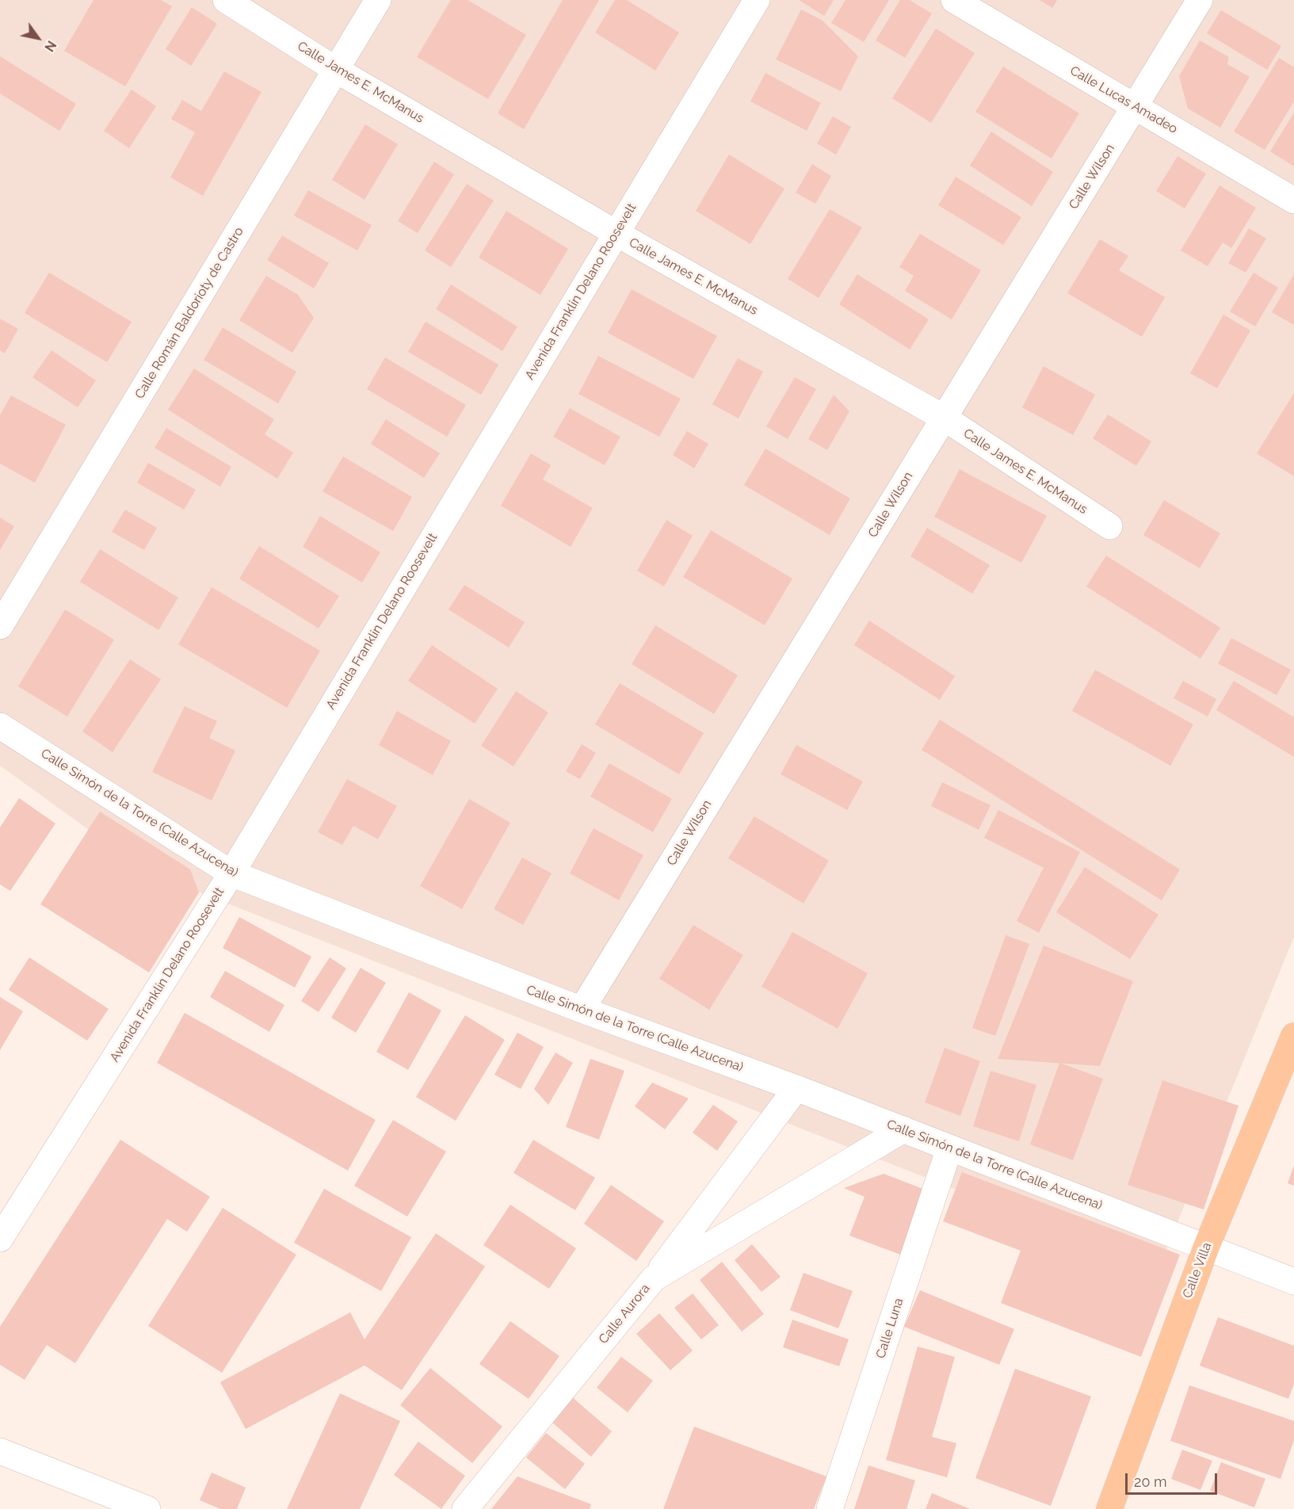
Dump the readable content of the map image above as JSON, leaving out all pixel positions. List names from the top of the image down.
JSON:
{
  "streets": {
    "main road": ["Calle Villa"],
    "street": [
      "Calle James E. McManus",
      "Calle Lucas Amadeo",
      "Calle Wilson",
      "Avenida Franklin Delano Roosevelt",
      "Calle Román Baldorioty de Castro",
      "Calle Simón de la Torre (Calle Azucena)",
      "Calle Aurora",
      "Calle Luna"
    ]
  },
  "crossings": [
    ["Calle James E. McManus", "Calle Wilson"],
    ["Calle James E. McManus", "Avenida Franklin Delano Roosevelt"],
    ["Calle James E. McManus", "Calle Román Baldorioty de Castro"],
    ["Calle Lucas Amadeo", "Calle Wilson"],
    ["Calle Wilson", "Calle Simón de la Torre (Calle Azucena)"],
    ["Avenida Franklin Delano Roosevelt", "Calle Simón de la Torre (Calle Azucena)"],
    ["Calle Simón de la Torre (Calle Azucena)", "Calle Villa"],
    ["Calle Simón de la Torre (Calle Azucena)", "Calle Aurora"],
    ["Calle Simón de la Torre (Calle Azucena)", "Calle Luna"]
  ],
  "scale_bar": "20 m",
  "north": "bottom right"
}
